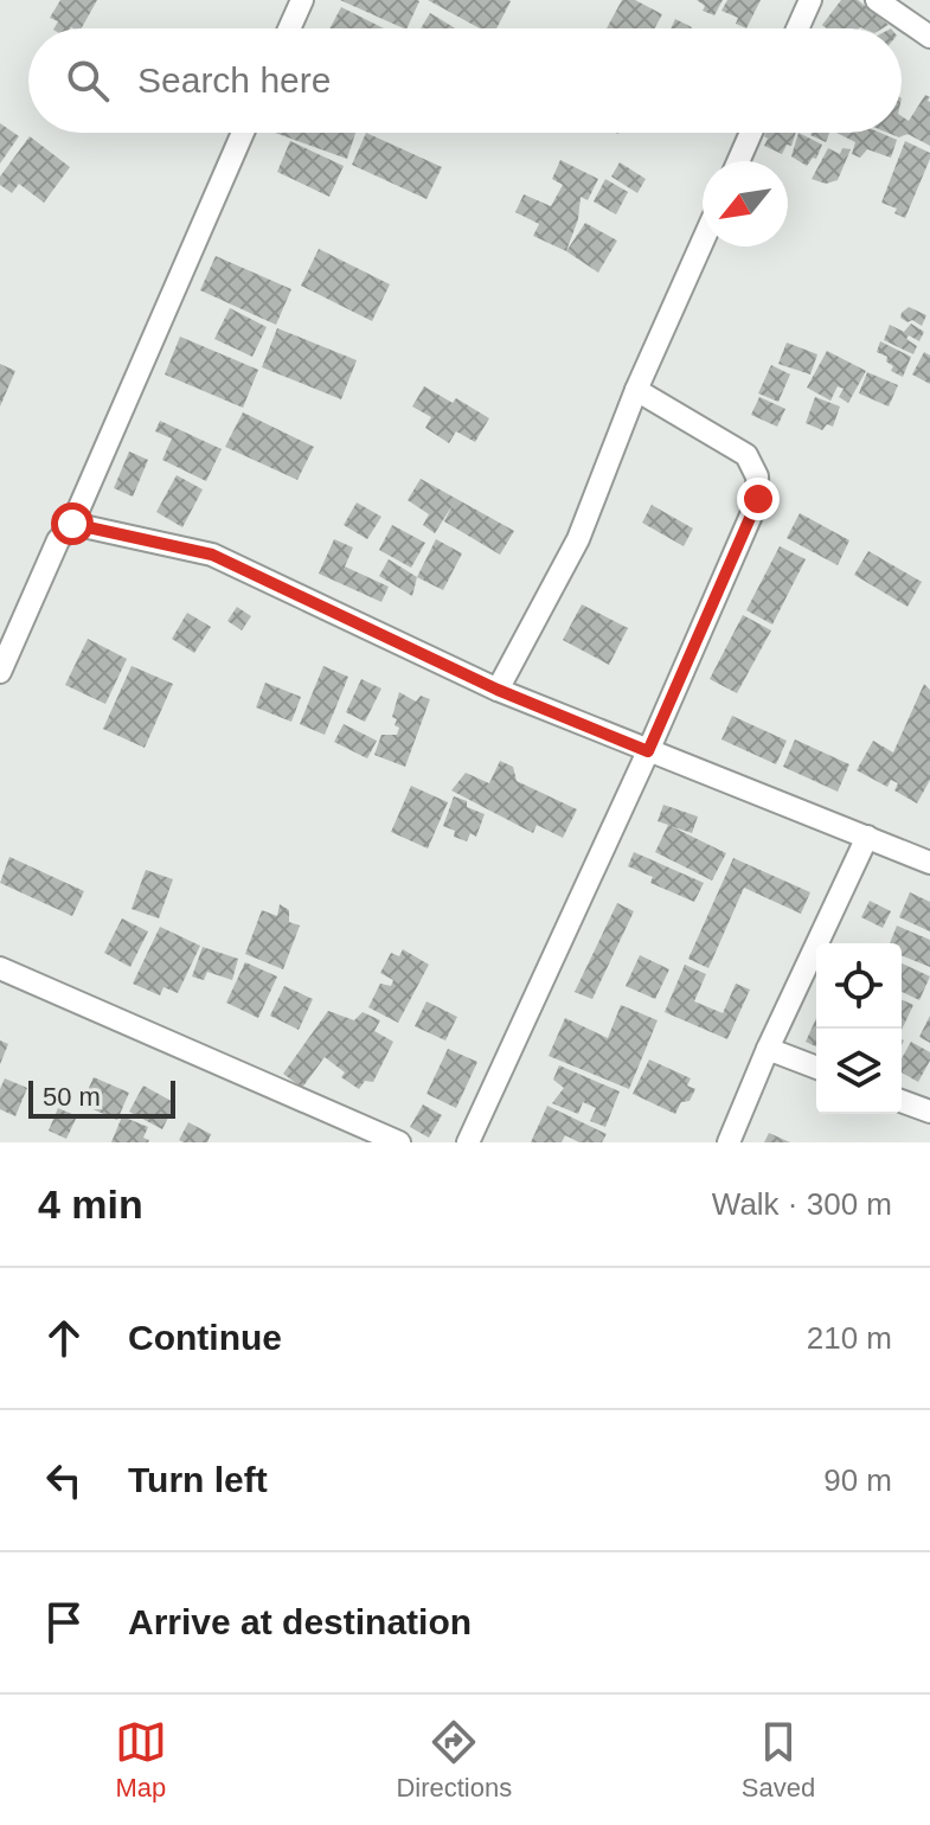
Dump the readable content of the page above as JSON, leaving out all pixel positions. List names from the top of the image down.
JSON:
{
  "scale_bar": "50 m",
  "north": "bottom left",
  "page": {
    "search": "Search here",
    "scale": "50 m",
    "heading": ["4 min", "Walk · 300 m"],
    "list": [
      ["Continue", "210 m"],
      ["Turn left", "90 m"],
      "Arrive at destination"
    ],
    "nav": ["Map", "Directions", "Saved"]
  }
}
